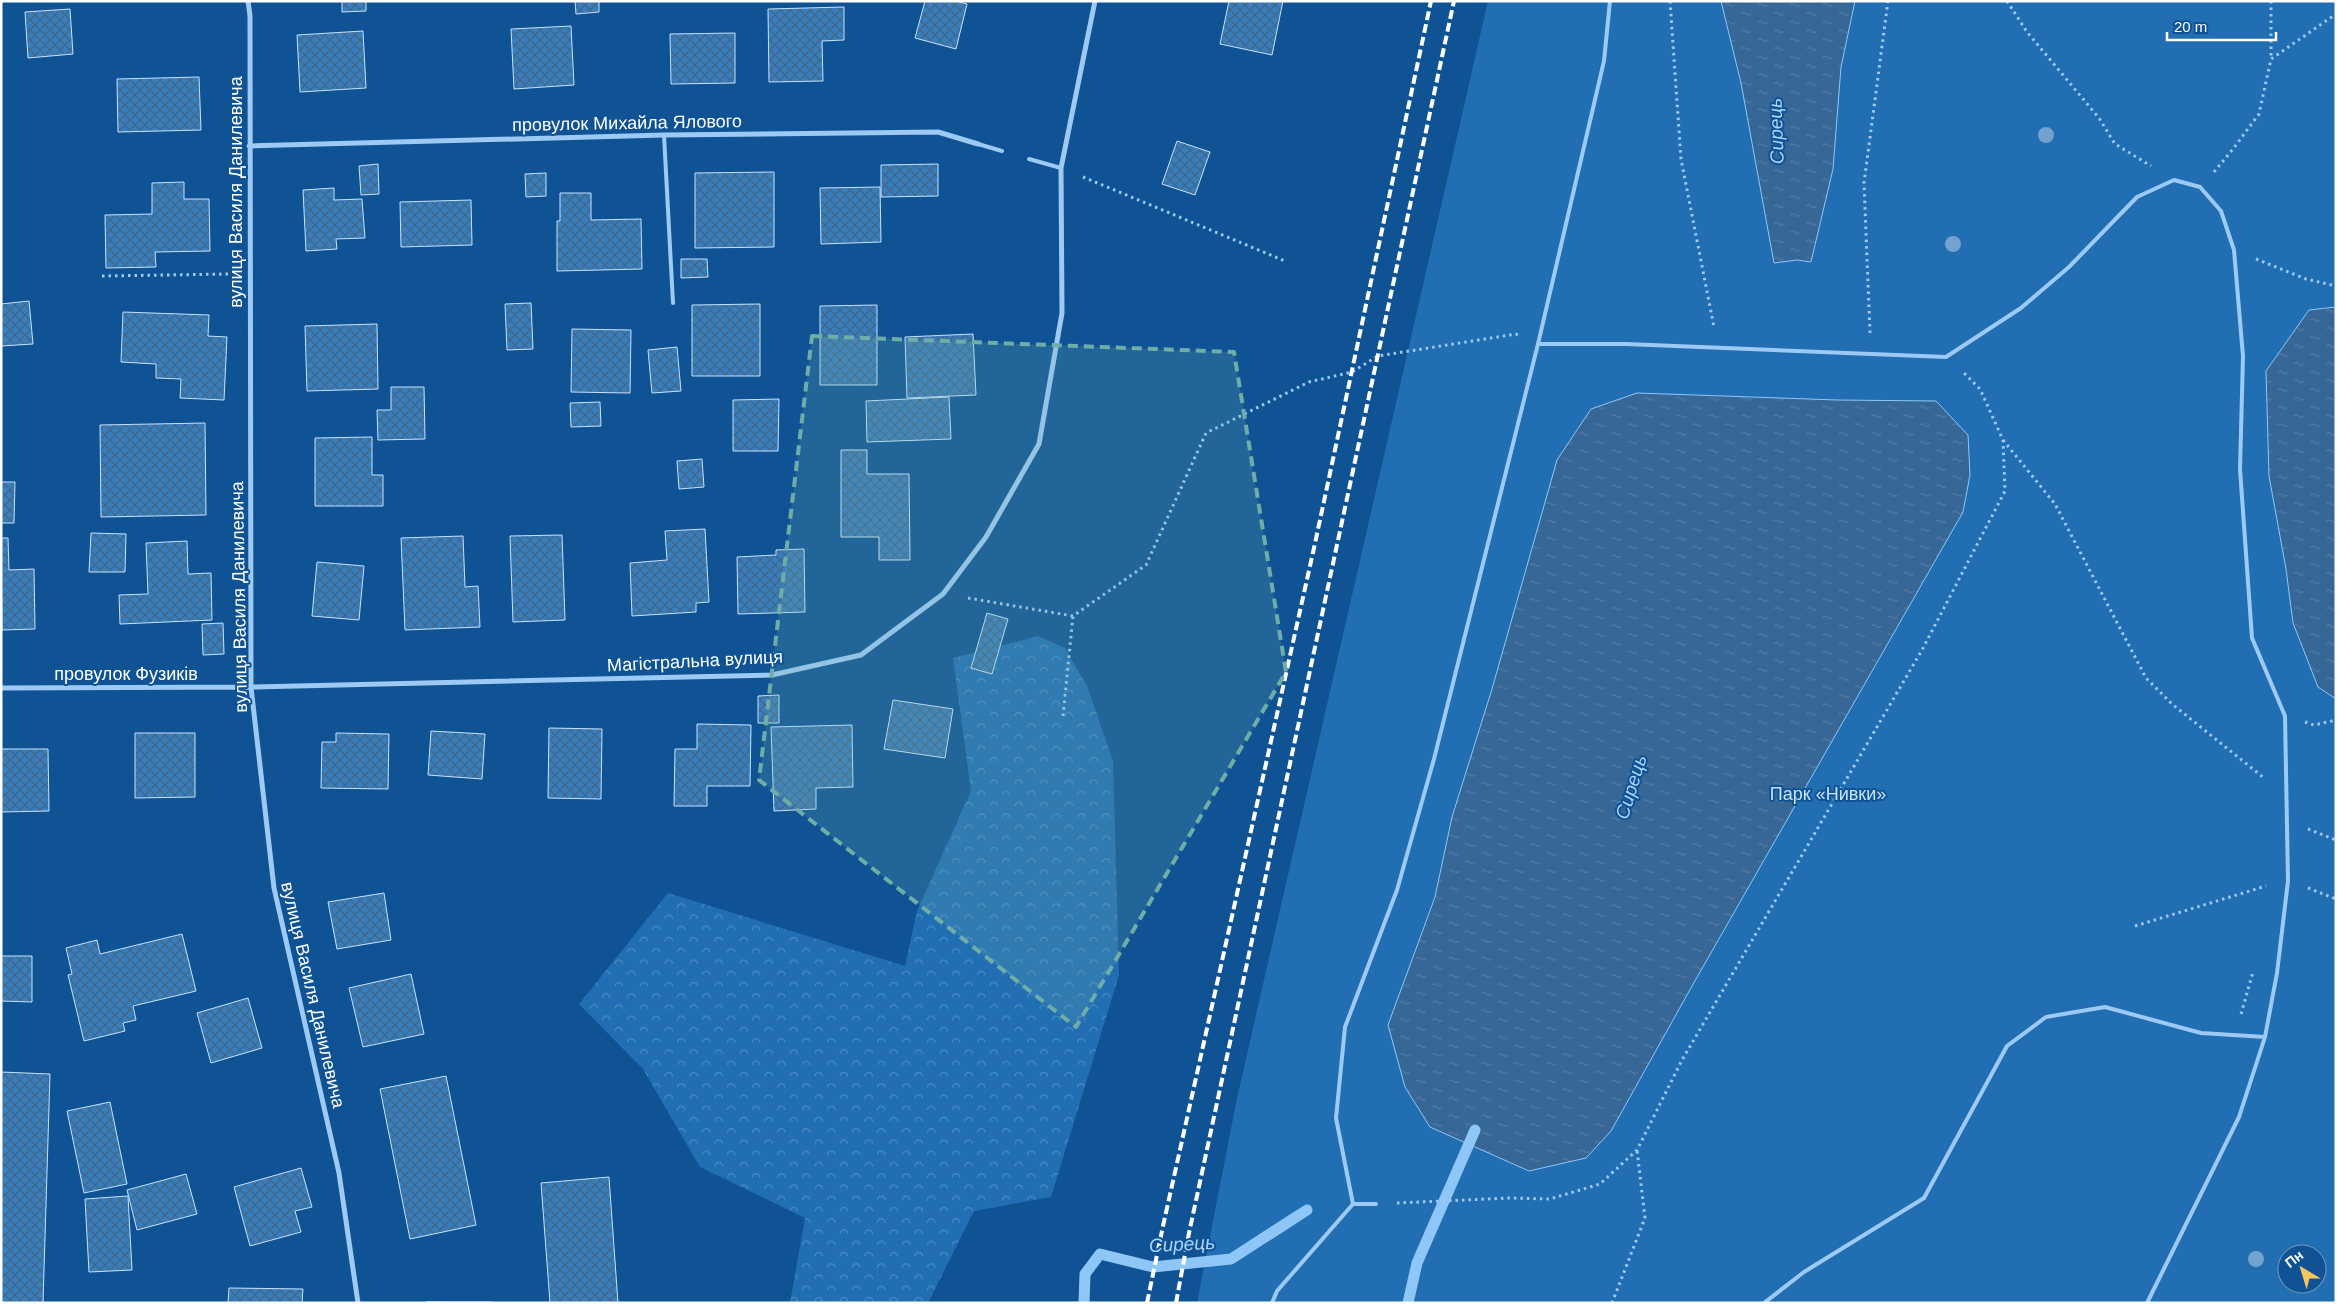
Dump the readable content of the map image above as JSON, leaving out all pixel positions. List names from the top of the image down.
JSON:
{
  "streets": {
    "street": [
      "провулок Михайла Ялового",
      "вулиця Василя Данилевича",
      "Магістральна вулиця",
      "провулок Фузиків"
    ]
  },
  "crossings": [
    ["провулок Михайла Ялового", "вулиця Василя Данилевича"],
    ["вулиця Василя Данилевича", "Магістральна вулиця"],
    ["вулиця Василя Данилевича", "провулок Фузиків"],
    ["Магістральна вулиця", "провулок Фузиків"]
  ],
  "water": ["Сирець"],
  "parks": ["Парк «Нивки»"],
  "scale_bar": "20 m",
  "north": "top left"
}
